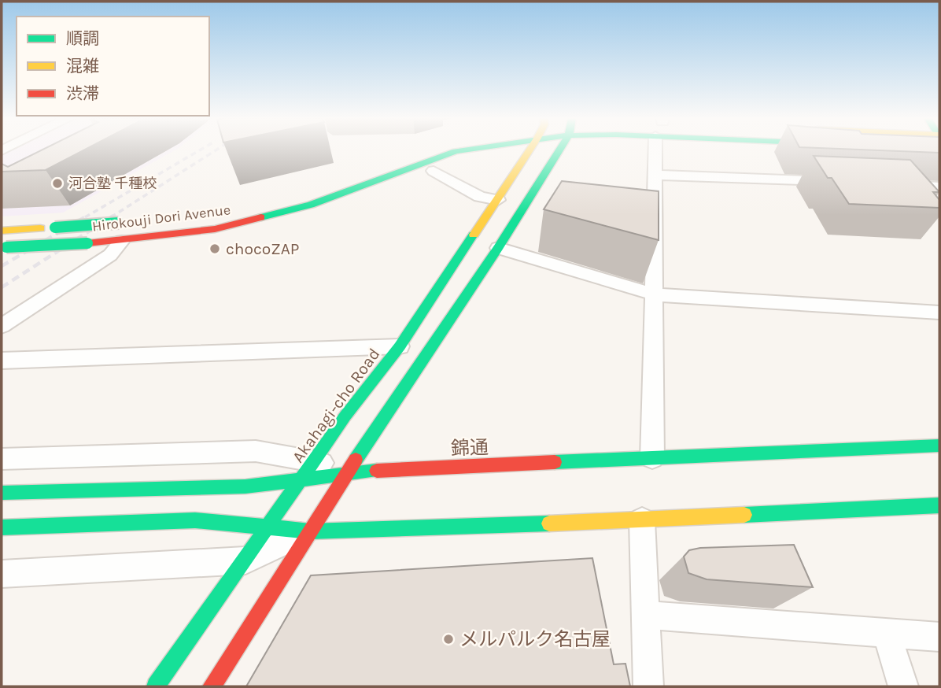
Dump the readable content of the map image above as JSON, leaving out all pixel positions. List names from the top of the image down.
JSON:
{
  "streets": {
    "street": ["Hirokouji Dori Avenue", "Akahagi-cho Road", "錦通"]
  },
  "crossings": [
    ["Akahagi-cho Road", "錦通"]
  ],
  "places": ["河合塾 千種校", "chocoZAP", "メルパルク名古屋"],
  "legend": ["順調", "混雑", "渋滞"]
}
